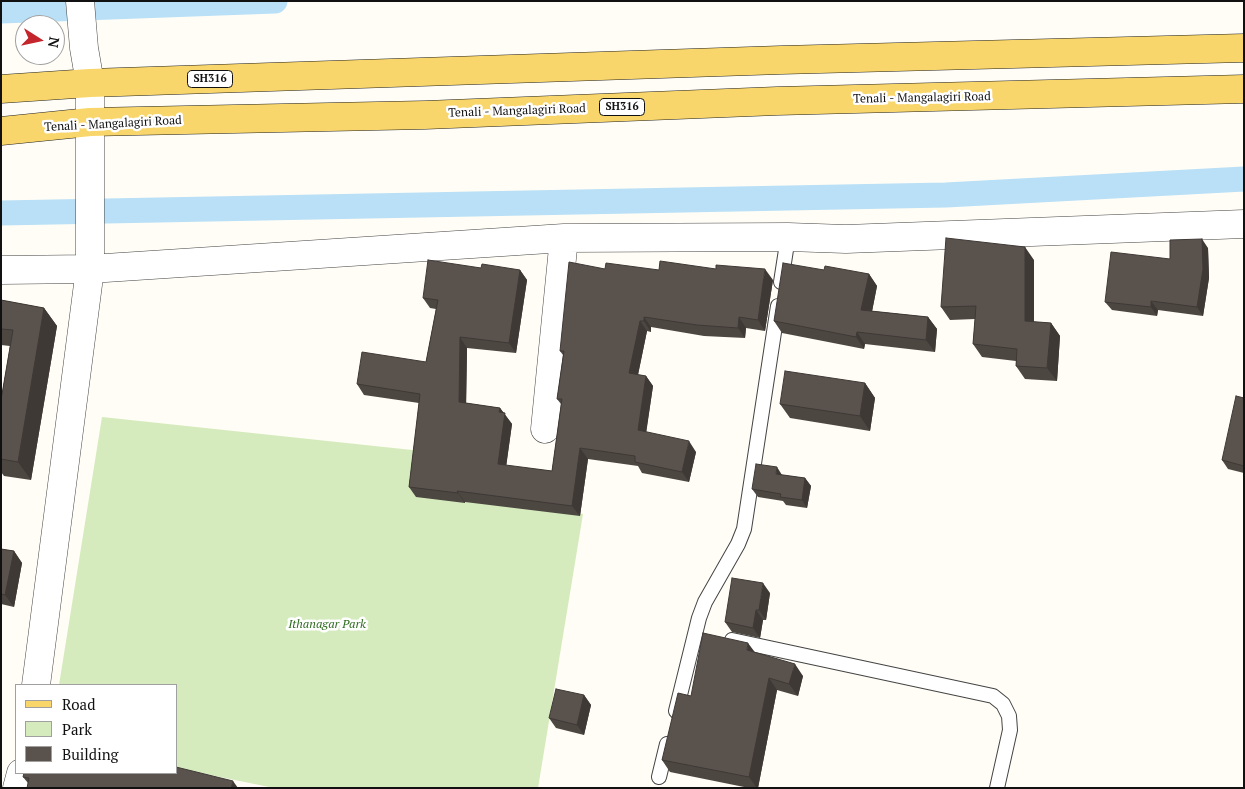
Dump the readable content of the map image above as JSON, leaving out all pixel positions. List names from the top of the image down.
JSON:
{
  "streets": {
    "main road": ["SH316", "Tenali - Mangalagiri Road"]
  },
  "parks": ["Ithanagar Park"],
  "legend": ["Road", "Park", "Building"],
  "north": "right"
}
